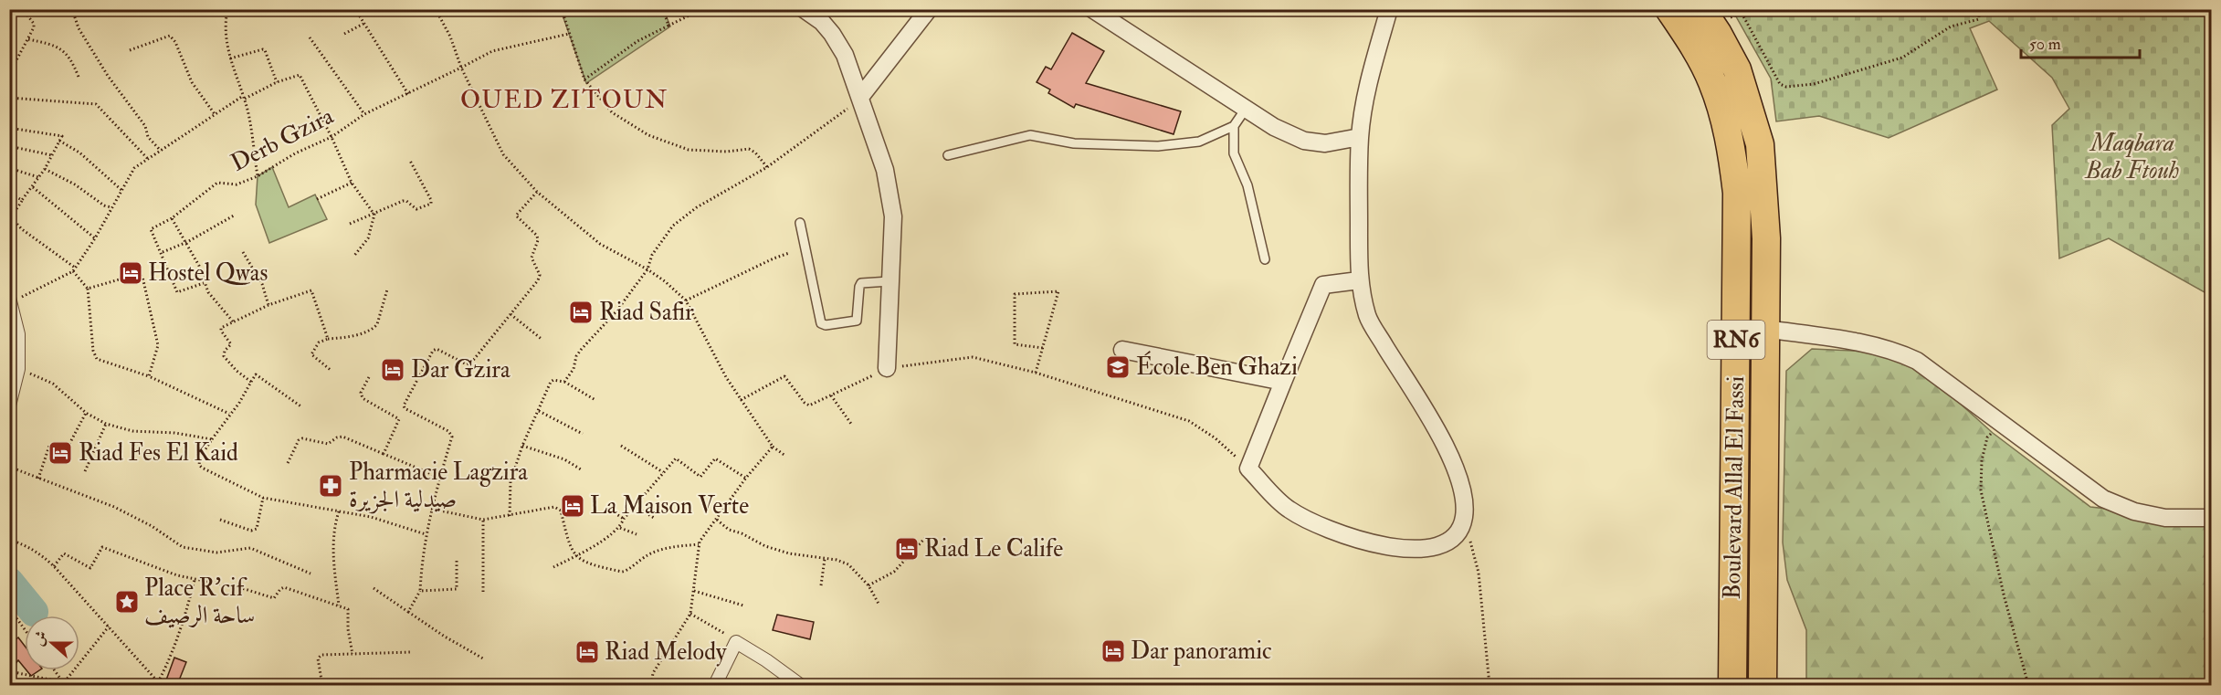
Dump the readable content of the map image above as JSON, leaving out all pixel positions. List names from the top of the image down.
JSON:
{
  "streets": {
    "main road": ["RN6", "Boulevard Allal El Fassi"],
    "path": ["Derb Gzira"]
  },
  "districts": ["OUED ZITOUN"],
  "parks": ["Maqbara Bab Ftouh"],
  "places": {
    "hotel": [
      "Hostel Qwas",
      "Riad Safir",
      "Dar Gzira",
      "Riad Fes El Kaid",
      "La Maison Verte",
      "Riad Le Calife",
      "Dar panoramic",
      "Riad Melody"
    ],
    "school or university": ["École Ben Ghazi"],
    "pharmacy": ["Pharmacie Lagzira صيدلية الجزيرة"],
    "place": ["Place R'cif ساحة الرصيف"]
  },
  "scale_bar": "50 m",
  "north": "left"
}
